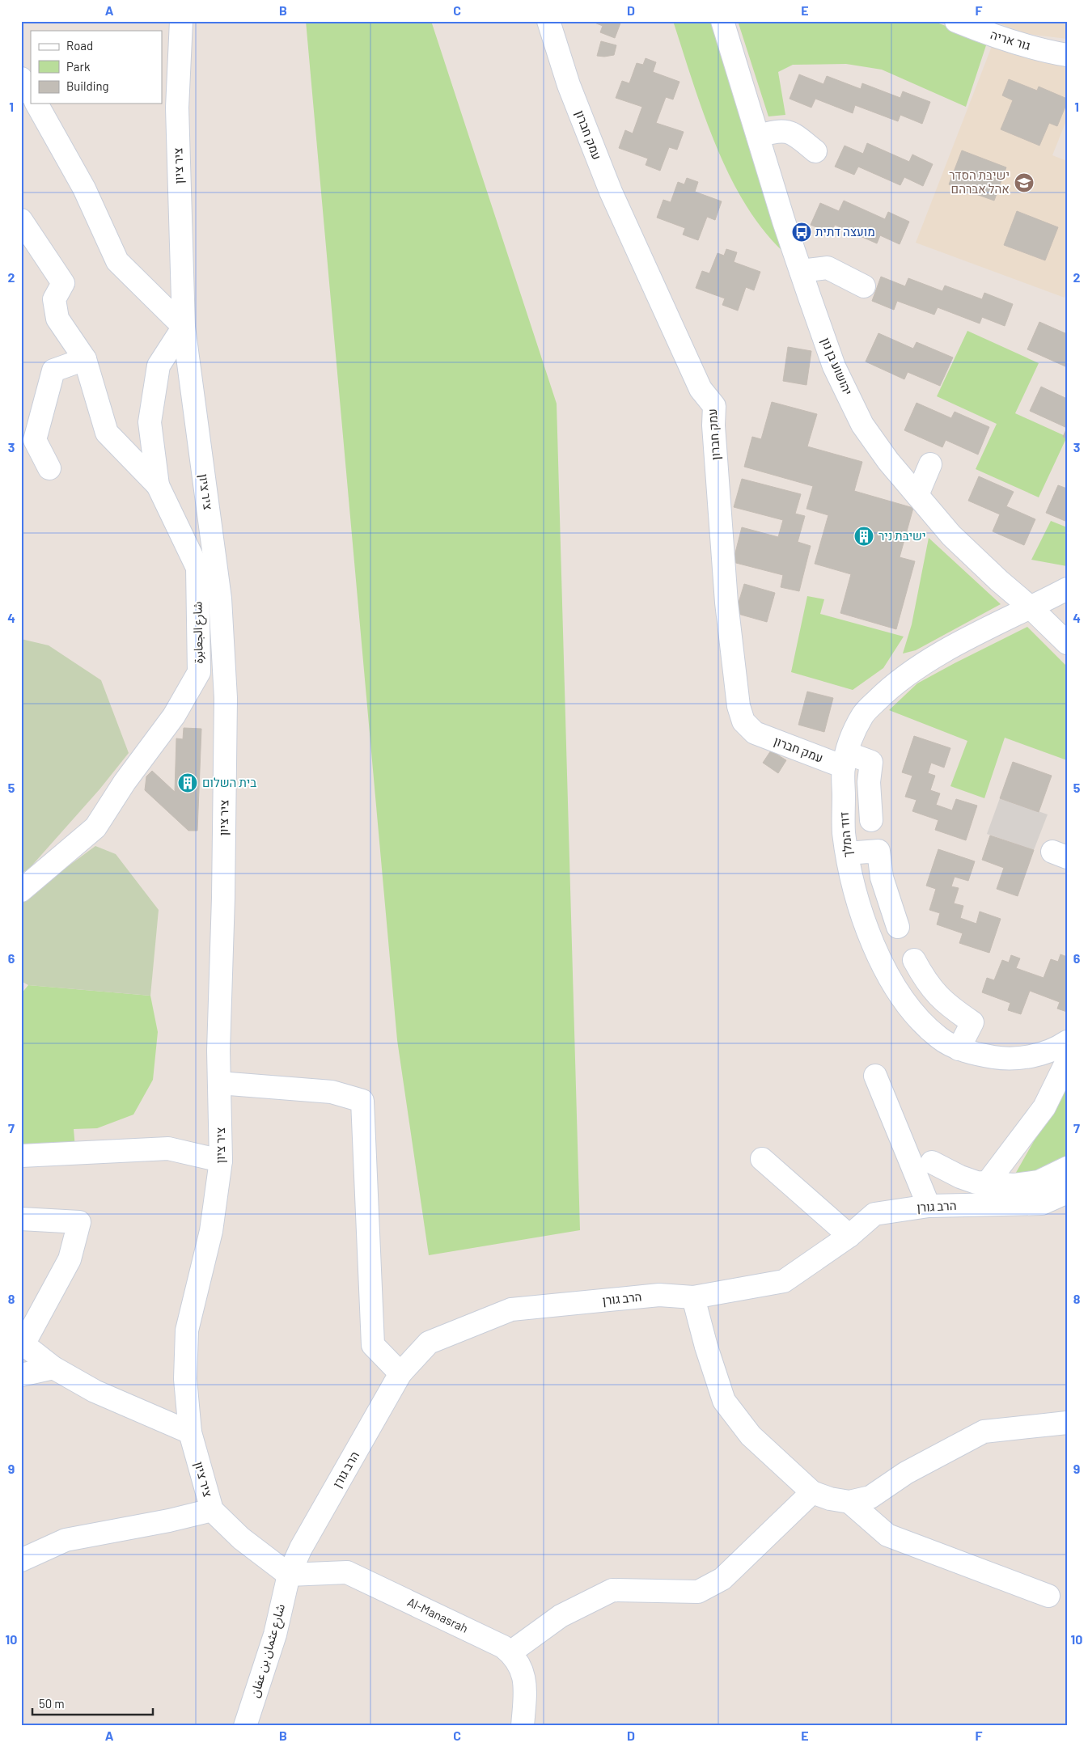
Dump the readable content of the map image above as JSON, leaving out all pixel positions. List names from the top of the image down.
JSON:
{
  "streets": {
    "street": [
      "גור אריה",
      "עמק חברון",
      "ציר ציון",
      "יהושוע בן נון",
      "شارع الجعابرة",
      "דוד המלך",
      "הרב גורן",
      "Al-Manasrah",
      "شارع عثمان بن عفان"
    ]
  },
  "crossings": [
    ["עמק חברון", "דוד המלך"],
    ["ציר ציון", "شارع الجعابرة"],
    ["ציר ציון", "הרב גורן"],
    ["ציר ציון", "Al-Manasrah"],
    ["ציר ציון", "شارع عثمان بن عفان"],
    ["יהושוע בן נון", "דוד המלך"],
    ["הרב גורן", "Al-Manasrah"],
    ["הרב גורן", "شارع عثمان بن عفان"],
    ["Al-Manasrah", "شارع عثمان بن عفان"]
  ],
  "places": {
    "school or university": ["ישיבת הסדר אהל אברהם"],
    "bus stop": ["מועצה דתית"],
    "building": ["ישיבת ניר", "בית השלום"]
  },
  "legend": ["Road", "Park", "Building"],
  "scale_bar": "50 m",
  "grid": {
    "columns": [
      "A",
      "B",
      "C",
      "D",
      "E",
      "F"
    ],
    "rows": [
      "1",
      "2",
      "3",
      "4",
      "5",
      "6",
      "7",
      "8",
      "9",
      "10"
    ]
  }
}
